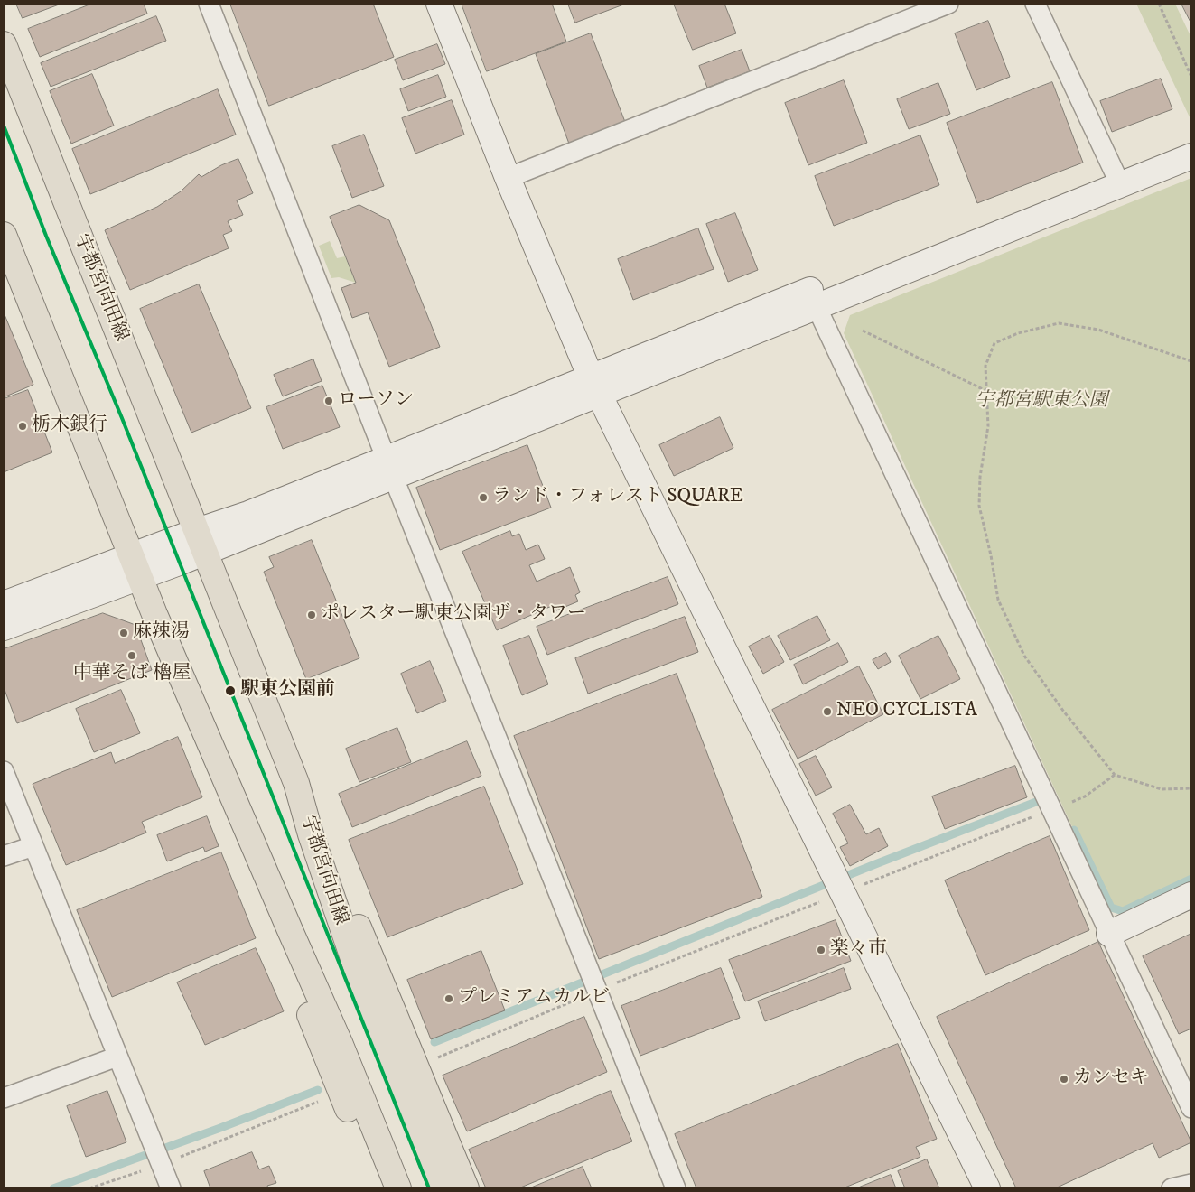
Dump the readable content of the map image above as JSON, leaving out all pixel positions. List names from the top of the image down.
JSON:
{
  "streets": {
    "main road": ["宇都宮向田線"]
  },
  "parks": ["宇都宮駅東公園"],
  "places": [
    "ローソン",
    "栃木銀行",
    "ランド・フォレスト SQUARE",
    "ポレスター駅東公園ザ・タワー",
    "麻辣湯",
    "中華そば 櫓屋",
    "駅東公園前",
    "NEO CYCLISTA",
    "楽々市",
    "プレミアムカルビ",
    "カンセキ"
  ]
}
